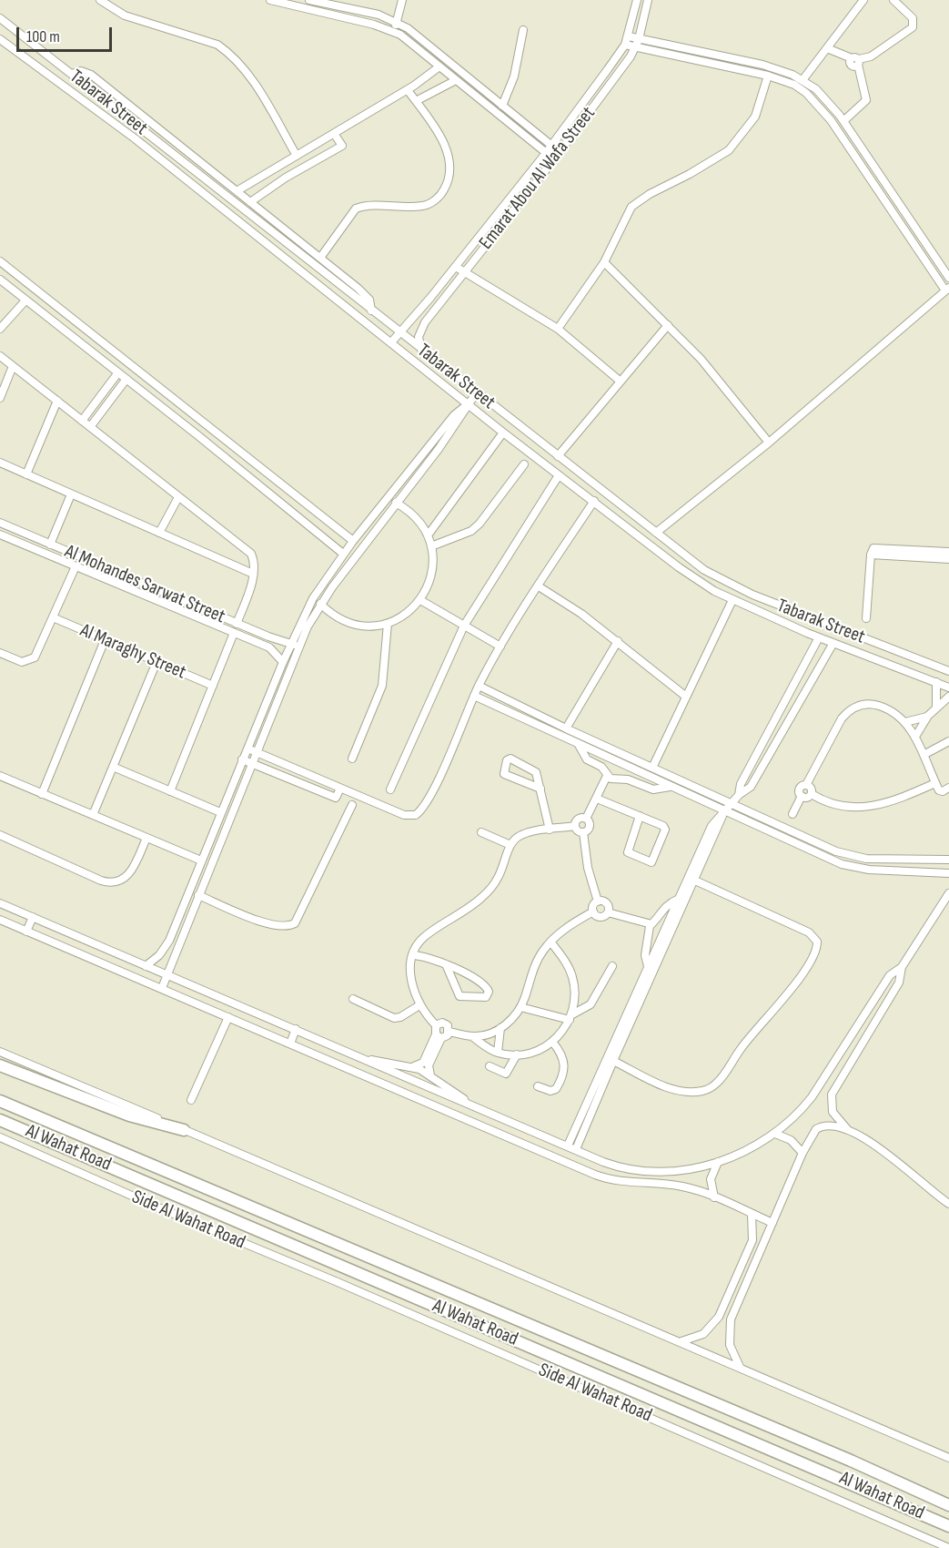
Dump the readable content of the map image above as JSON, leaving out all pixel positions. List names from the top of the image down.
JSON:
{
  "streets": {
    "highway": ["Al Wahat Road"],
    "street": [
      "Tabarak Street",
      "Emarat Abou Al Wafa Street",
      "Al Mohandes Sarwat Street",
      "Al Maraghy Street",
      "Side Al Wahat Road"
    ]
  },
  "crossings": [
    ["Tabarak Street", "Emarat Abou Al Wafa Street"]
  ],
  "scale_bar": "100 m"
}
